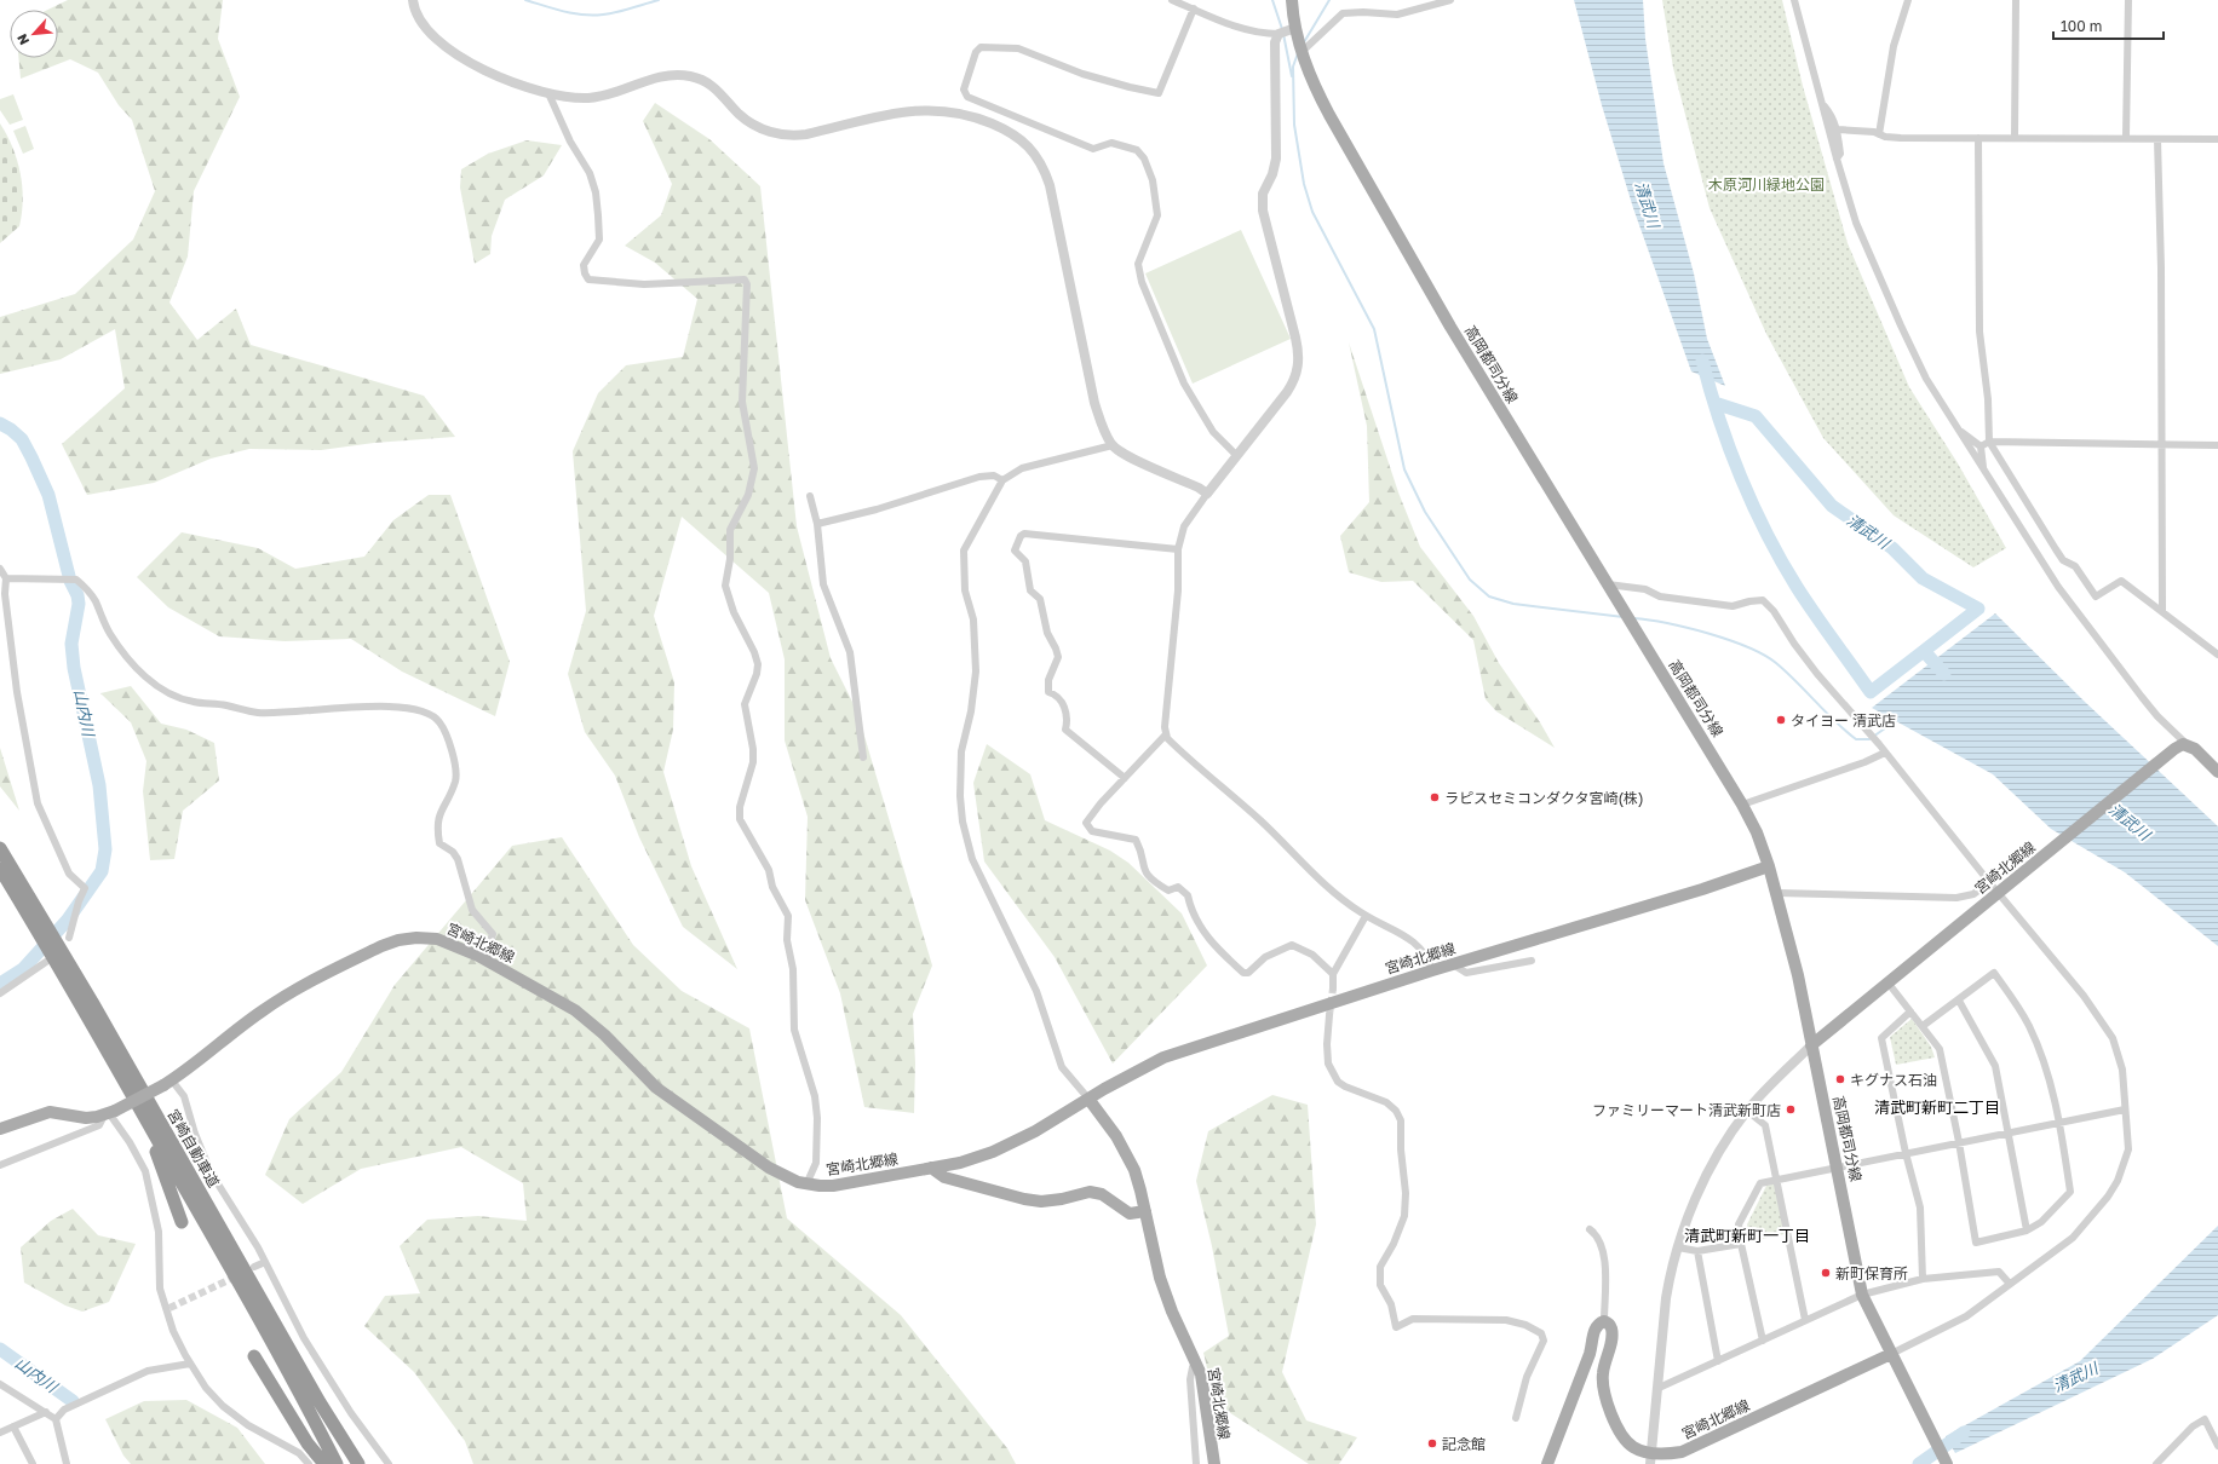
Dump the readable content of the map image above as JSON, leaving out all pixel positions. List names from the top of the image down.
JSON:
{
  "streets": {
    "highway": ["宮崎自動車道"],
    "main road": ["高岡都司分線", "宮崎北郷線"]
  },
  "crossings": [
    ["高岡都司分線", "宮崎北郷線"]
  ],
  "districts": ["清武町新町二丁目", "清武町新町一丁目"],
  "water": ["清武川", "山内川"],
  "parks": ["木原河川緑地公園"],
  "places": [
    "タイヨー 清武店",
    "ラピスセミコンダクタ宮崎(株)",
    "キグナス石油",
    "ファミリーマート清武新町店",
    "新町保育所",
    "記念館"
  ],
  "scale_bar": "100 m",
  "north": "bottom left"
}
